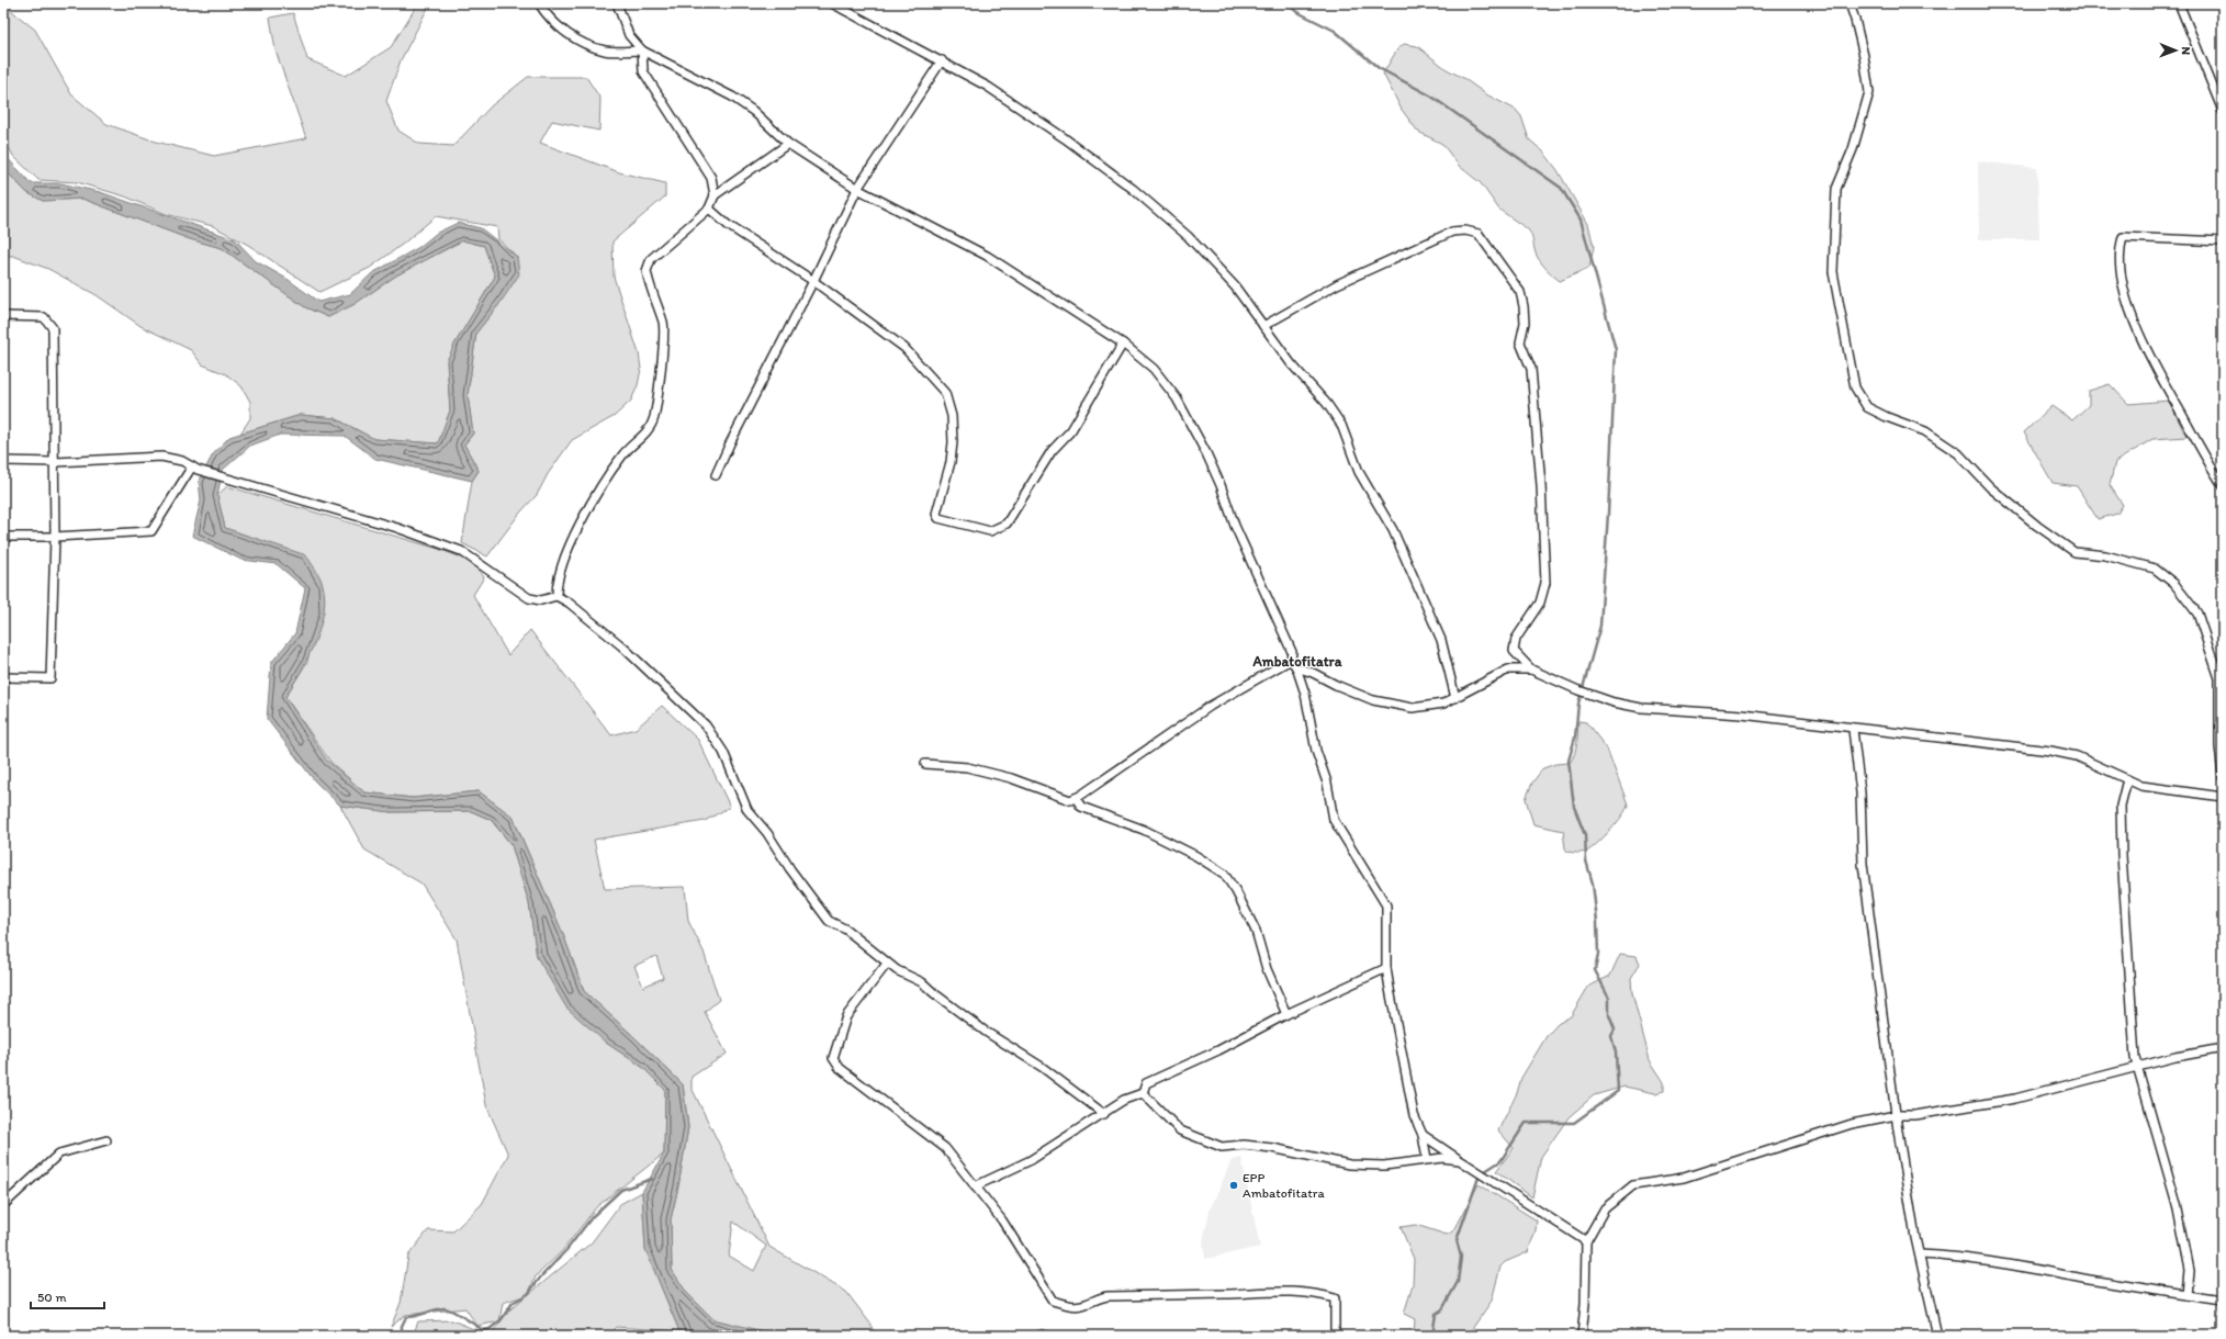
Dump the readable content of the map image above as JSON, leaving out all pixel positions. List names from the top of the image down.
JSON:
{
  "districts": ["Ambatofitatra"],
  "places": ["EPP Ambatofitatra"],
  "scale_bar": "50 m",
  "north": "right"
}
